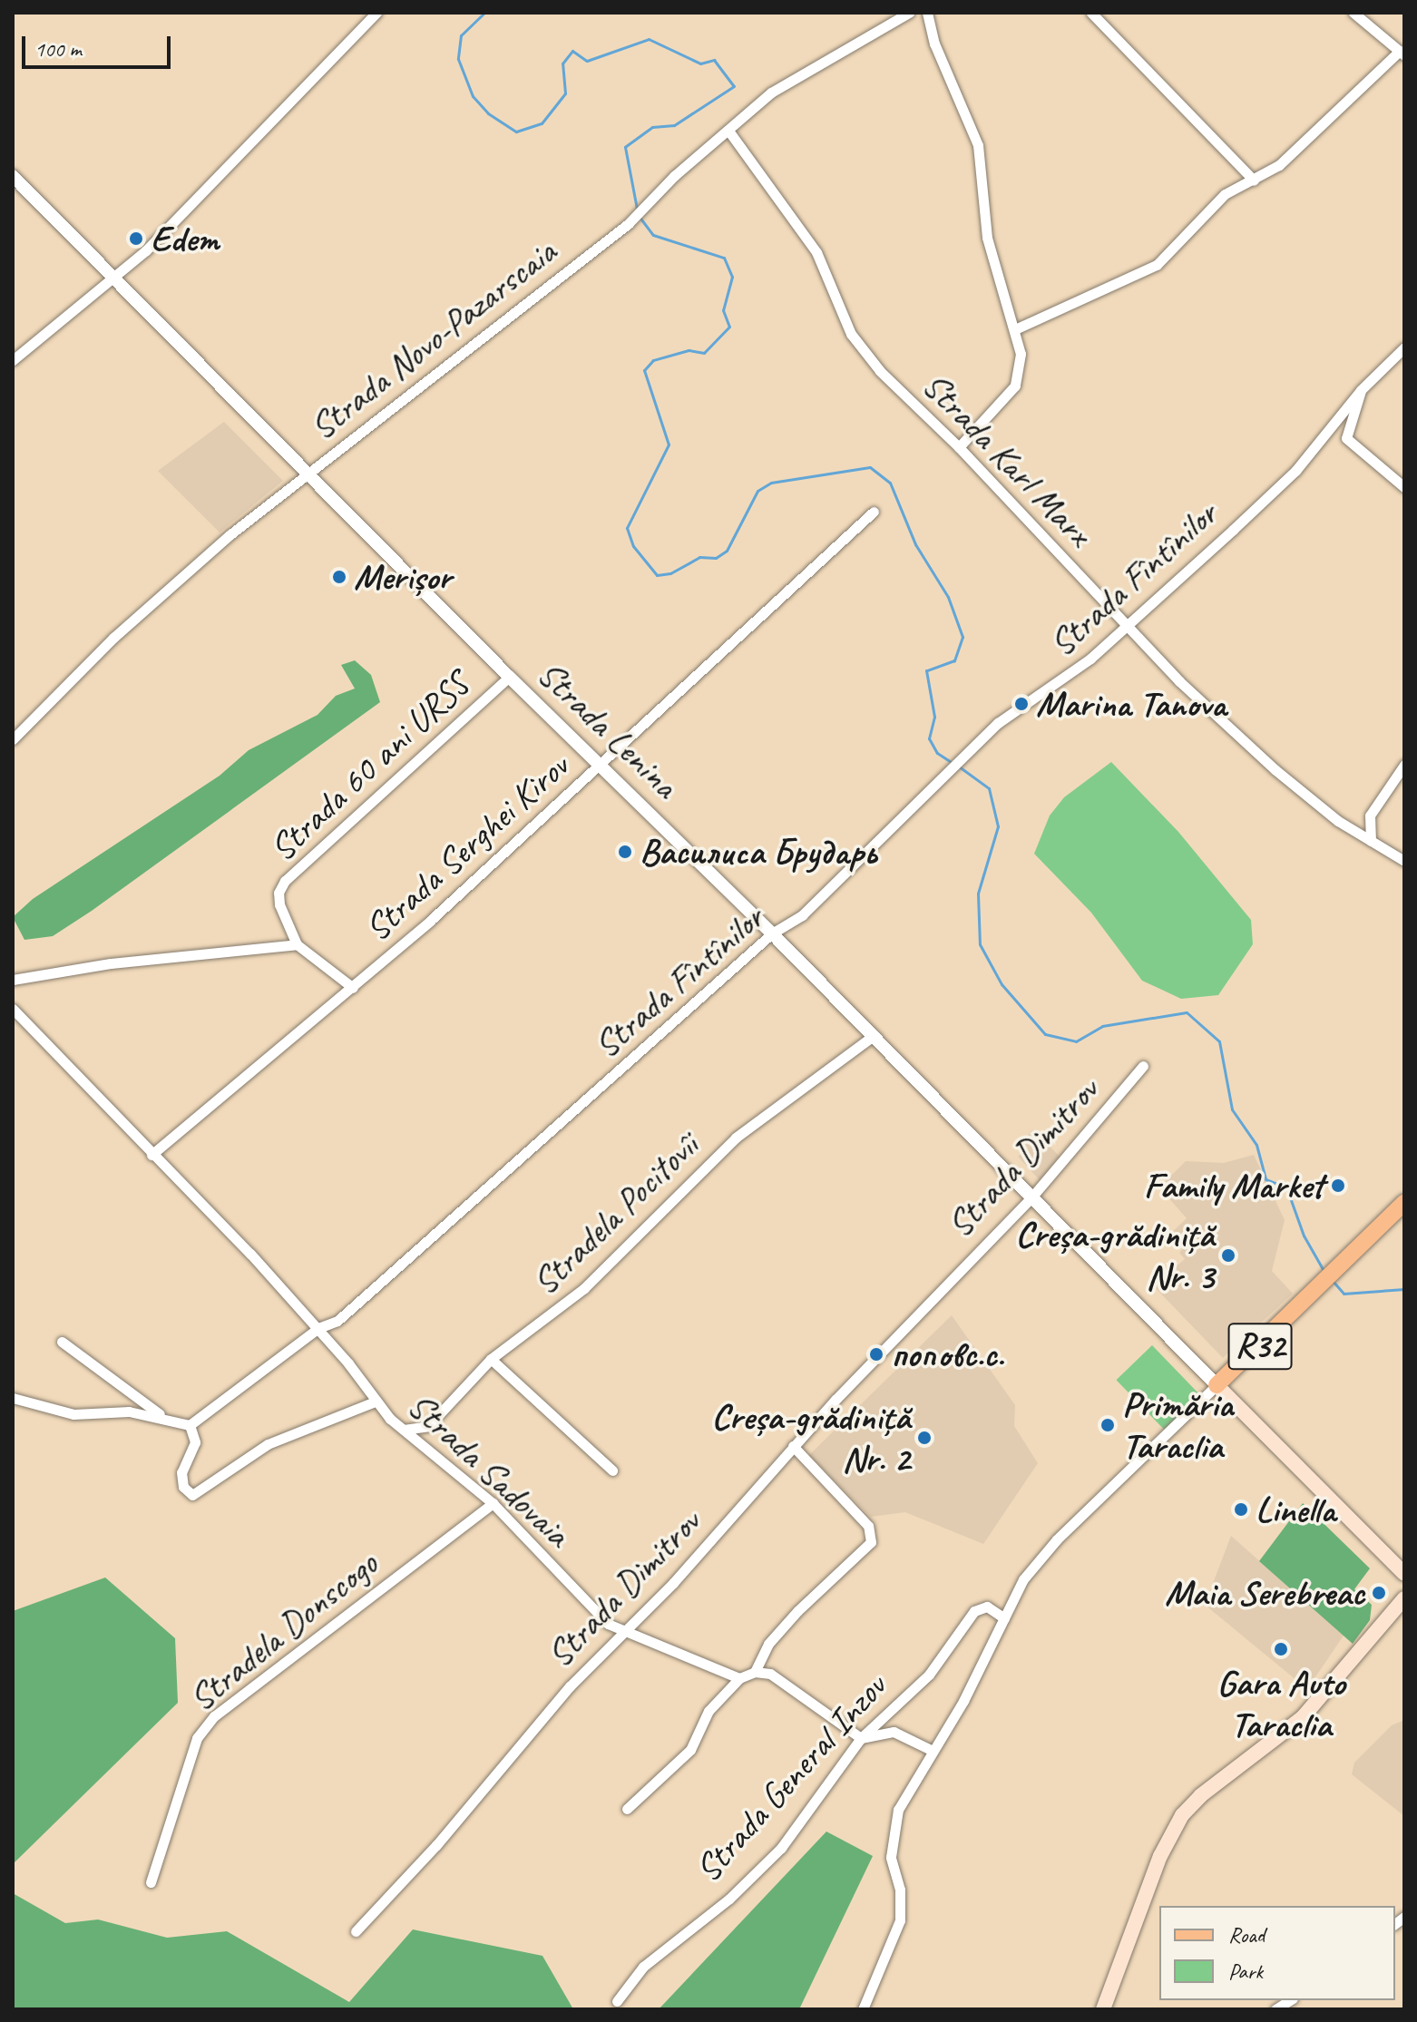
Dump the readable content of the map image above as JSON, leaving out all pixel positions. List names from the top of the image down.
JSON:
{
  "streets": {
    "main road": ["Strada Lenina", "R32"],
    "street": [
      "Strada Novo-Pazarscaia",
      "Strada Karl Marx",
      "Strada Fîntînilor",
      "Strada 60 ani URSS",
      "Strada Serghei Kirov",
      "Strada Dimitrov",
      "Stradela Pocitovîi",
      "Strada Sadovaia",
      "Stradela Donscogo",
      "Strada General Inzov"
    ]
  },
  "crossings": [
    ["Strada Novo-Pazarscaia", "Strada Karl Marx"],
    ["Strada Novo-Pazarscaia", "Strada Lenina"],
    ["Strada Karl Marx", "Strada Fîntînilor"],
    ["Strada Fîntînilor", "Strada Lenina"],
    ["Strada Fîntînilor", "Strada Sadovaia"],
    ["Strada Lenina", "Strada 60 ani URSS"],
    ["Strada Lenina", "Strada Serghei Kirov"],
    ["Strada Lenina", "Strada Dimitrov"],
    ["Strada Lenina", "Stradela Pocitovîi"],
    ["Strada Lenina", "R32"],
    ["Strada Serghei Kirov", "Strada Sadovaia"],
    ["Strada Dimitrov", "Strada Sadovaia"],
    ["Stradela Pocitovîi", "Strada Sadovaia"],
    ["Strada Sadovaia", "Stradela Donscogo"]
  ],
  "places": [
    "Edem",
    "Merișor",
    "Marina Tanova",
    "Василиса Брударь",
    "Family Market",
    "Creșa-grădiniță Nr. 3",
    "поповс.с.",
    "Primăria Taraclia",
    "Creșa-grădiniță Nr. 2",
    "Linella",
    "Maia Serebreac",
    "Gara Auto Taraclia"
  ],
  "legend": ["Road", "Park"],
  "scale_bar": "100 m"
}
